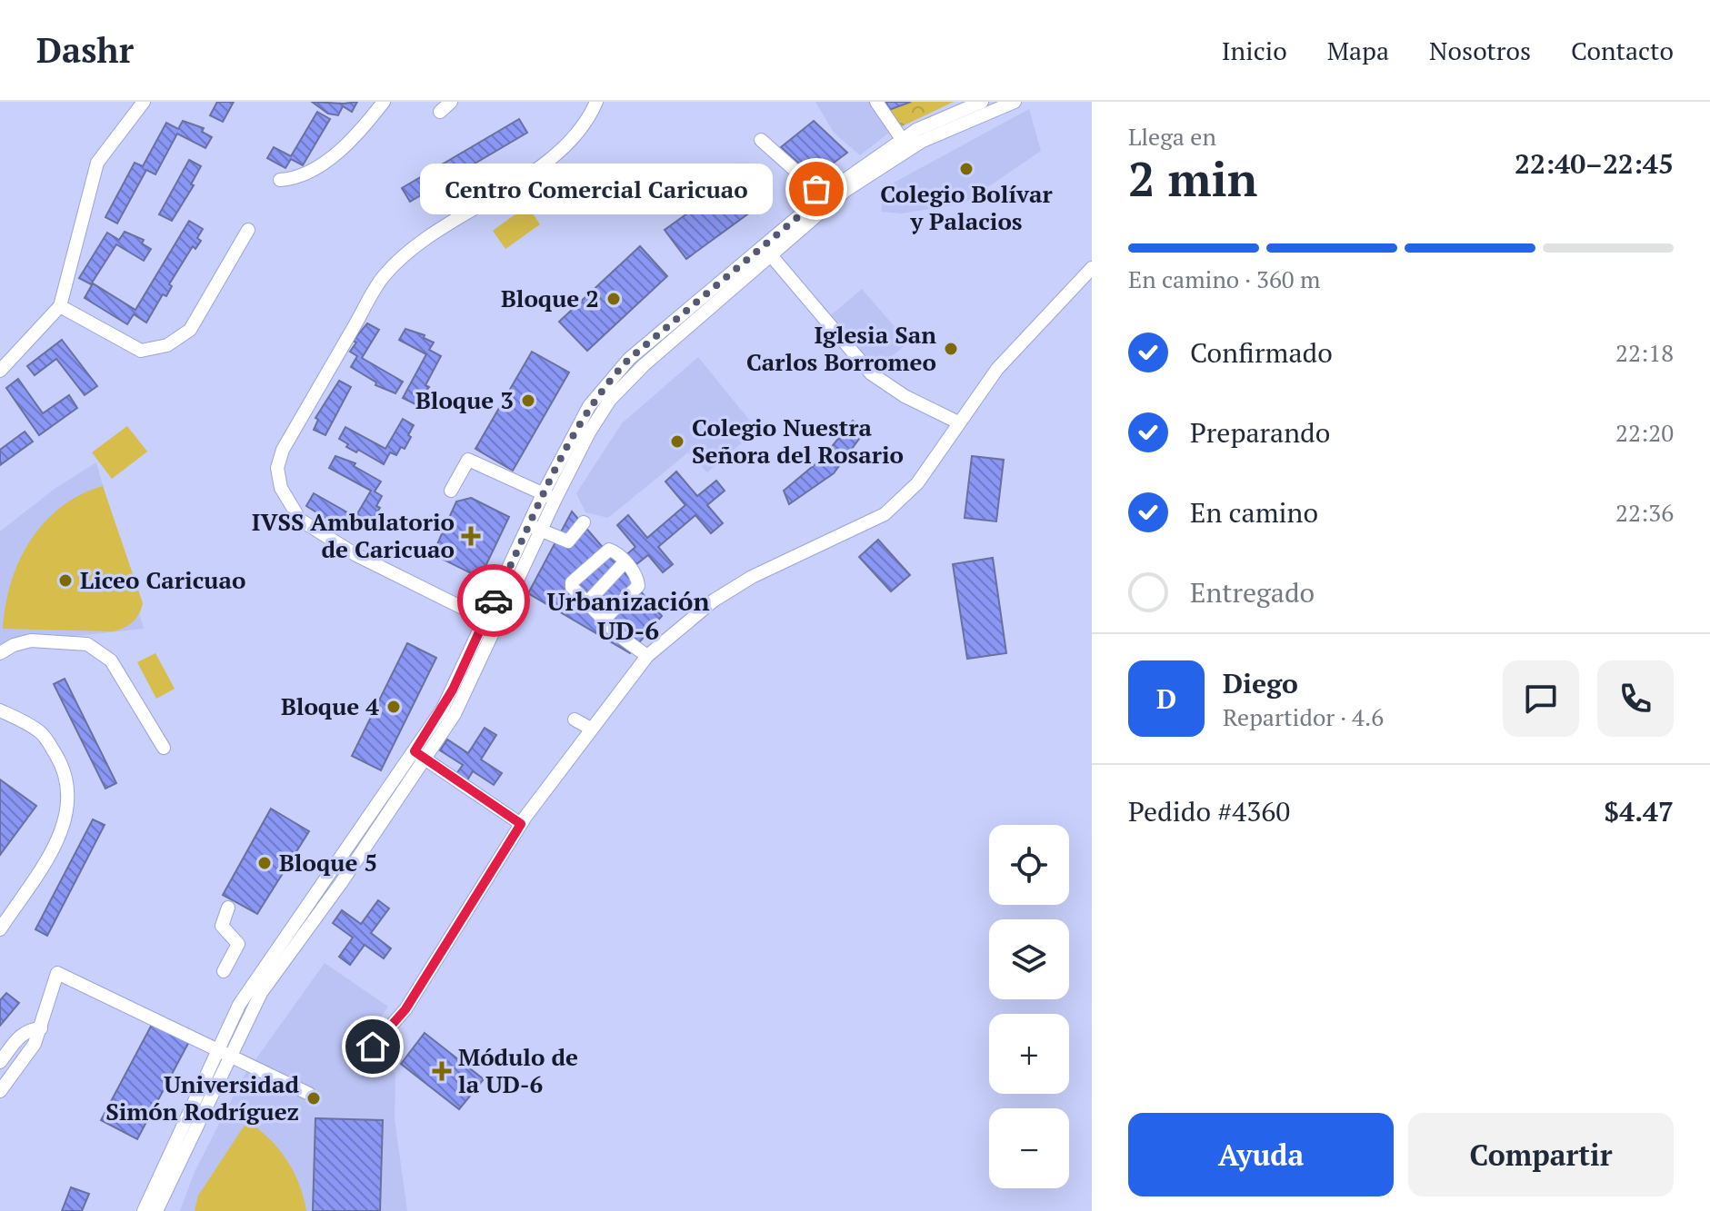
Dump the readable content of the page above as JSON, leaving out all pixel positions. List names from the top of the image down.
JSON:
{
  "districts": ["Urbanización UD-6"],
  "places": {
    "other": [
      "Colegio Bolívar y Palacios",
      "Centro Comercial Caricuao",
      "Bloque 2",
      "Iglesia San Carlos Borromeo",
      "Bloque 3",
      "Colegio Nuestra Señora del Rosario",
      "Liceo Caricuao",
      "Bloque 4",
      "Bloque 5",
      "Universidad Simón Rodríguez"
    ],
    "health": ["IVSS Ambulatorio de Caricuao", "Módulo de la UD-6"]
  },
  "page": {
    "header": "Dashr",
    "nav": [
      "Inicio",
      "Mapa",
      "Nosotros",
      "Contacto"
    ],
    "heading": ["2 min", "Llega en", "22:40–22:45"],
    "panel": [
      "Diego",
      "Repartidor · 4.6",
      "Pedido #4360",
      "$4.47"
    ],
    "bubble": "Centro Comercial Caricuao",
    "bar": "En camino · 360 m",
    "list": [
      ["Confirmado", "22:18"],
      ["Preparando", "22:20"],
      ["En camino", "22:36"],
      "Entregado"
    ],
    "round": "D",
    "map_buttons": ["+", "−"],
    "buttons": ["Ayuda", "Compartir"]
  }
}
